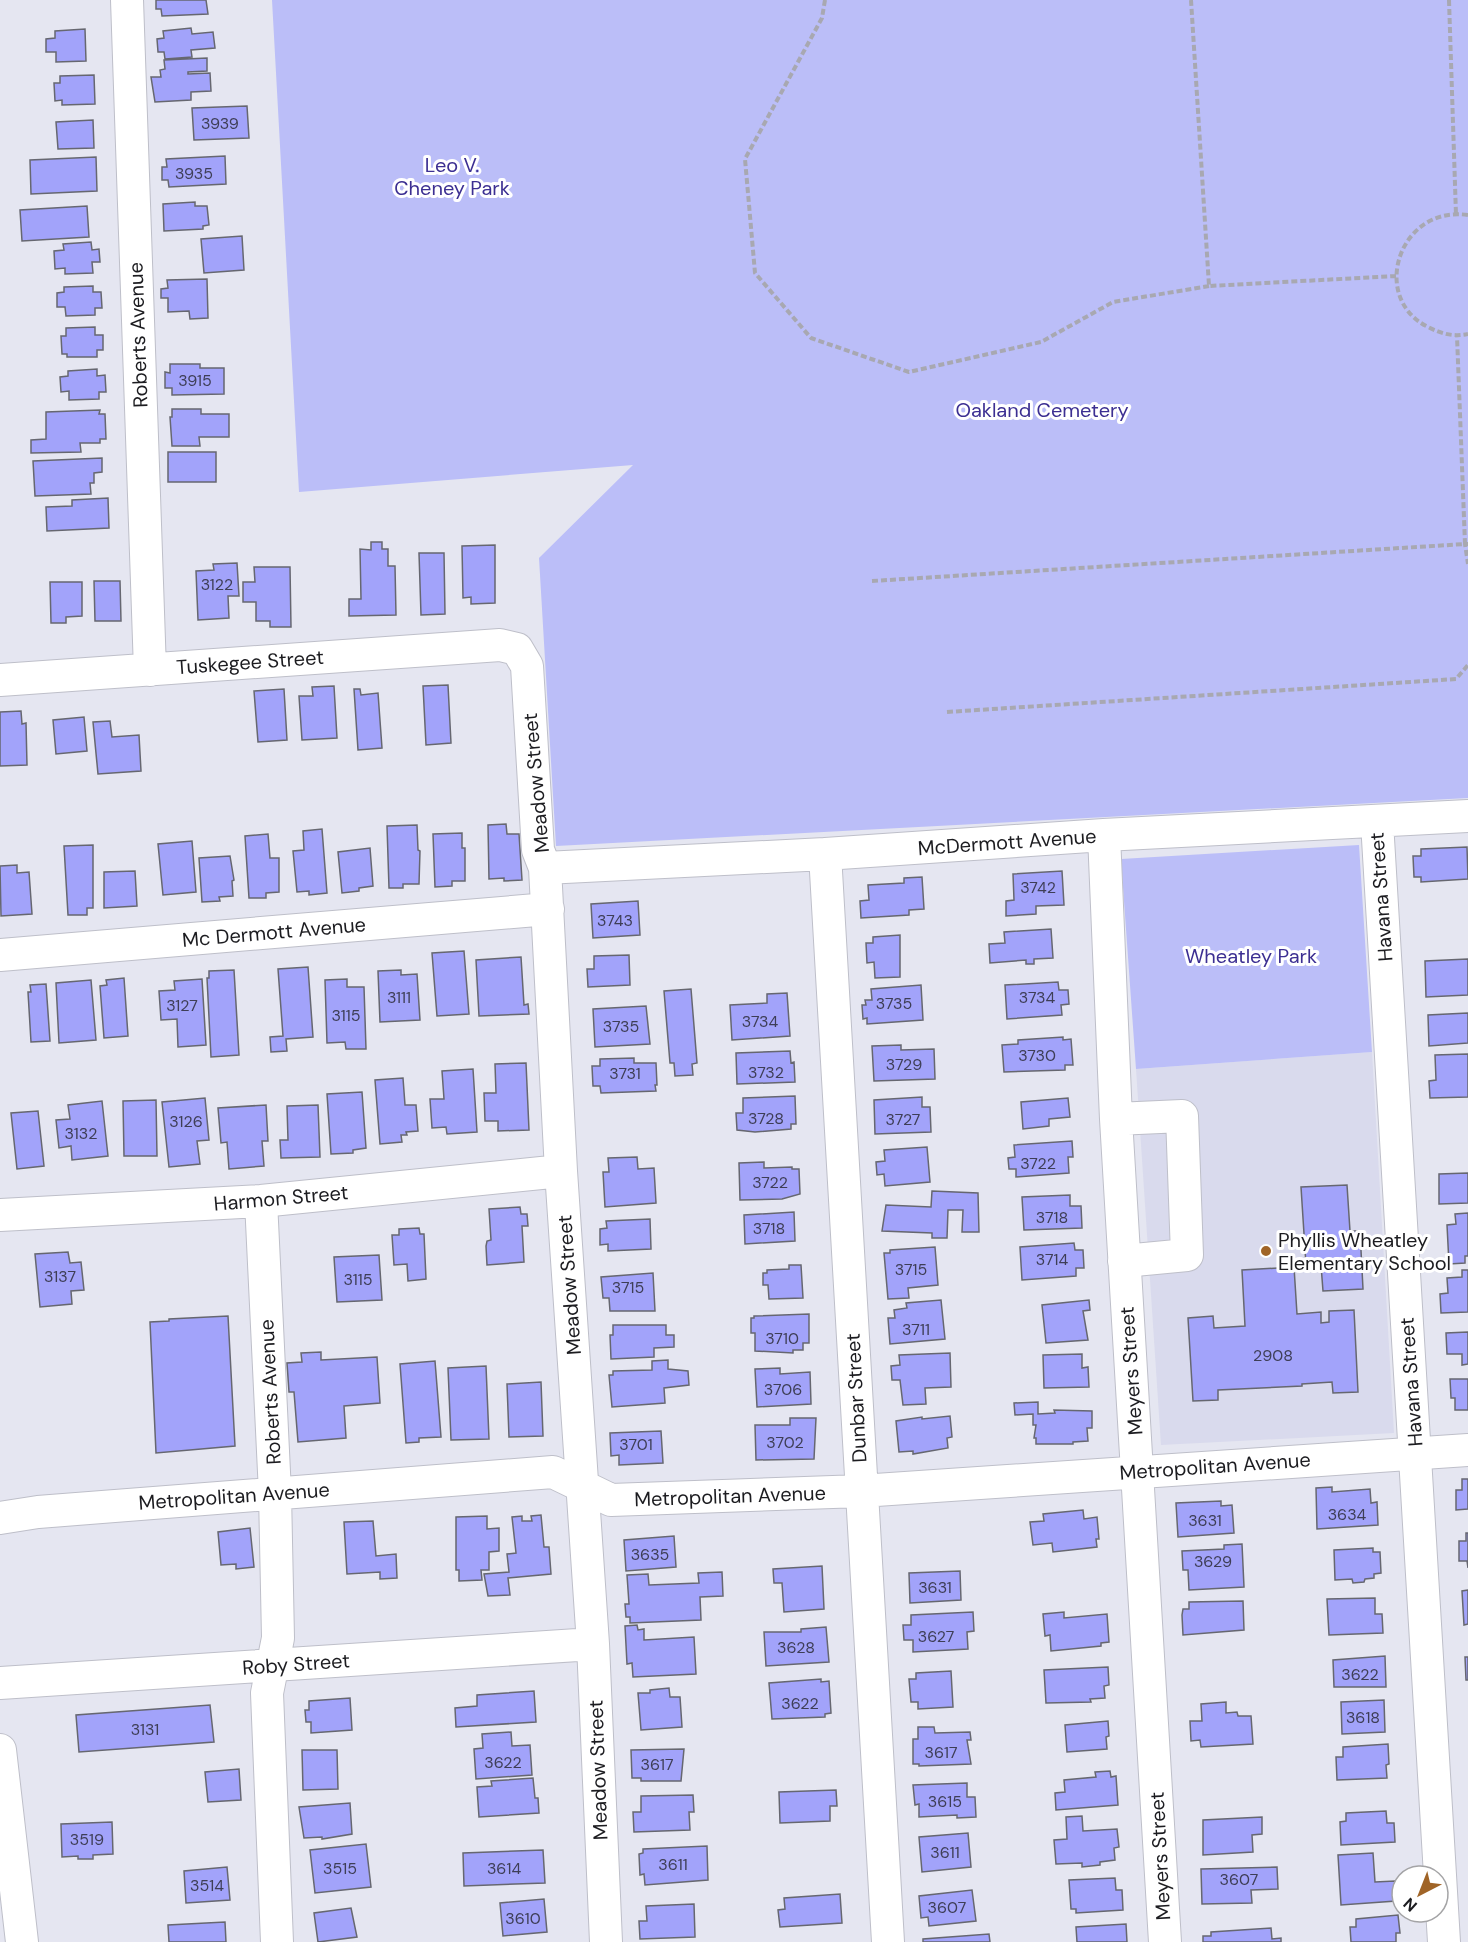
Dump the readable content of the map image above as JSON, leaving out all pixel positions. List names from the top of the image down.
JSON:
{
  "streets": {
    "street": [
      "Roberts Avenue",
      "Tuskegee Street",
      "Meadow Street",
      "McDermott Avenue",
      "Havana Street",
      "Mc Dermott Avenue",
      "Harmon Street",
      "Meyers Street",
      "Dunbar Street",
      "Metropolitan Avenue",
      "Roby Street"
    ]
  },
  "crossings": [
    ["Roberts Avenue", "Tuskegee Street"],
    ["Roberts Avenue", "Harmon Street"],
    ["Roberts Avenue", "Metropolitan Avenue"],
    ["Roberts Avenue", "Roby Street"],
    ["Tuskegee Street", "Meadow Street"],
    ["Meadow Street", "McDermott Avenue"],
    ["Meadow Street", "Mc Dermott Avenue"],
    ["Meadow Street", "Harmon Street"],
    ["Meadow Street", "Metropolitan Avenue"],
    ["Meadow Street", "Roby Street"],
    ["McDermott Avenue", "Havana Street"],
    ["McDermott Avenue", "Meyers Street"],
    ["McDermott Avenue", "Dunbar Street"],
    ["Havana Street", "Metropolitan Avenue"],
    ["Meyers Street", "Metropolitan Avenue"],
    ["Dunbar Street", "Metropolitan Avenue"]
  ],
  "parks": ["Leo V. Cheney Park", "Oakland Cemetery", "Wheatley Park"],
  "places": ["Phyllis Wheatley Elementary School"],
  "house_numbers": [
    "3939",
    "3935",
    "3915",
    "3122",
    "3742",
    "3743",
    "3111",
    "3734",
    "3735",
    "3127",
    "3115",
    "3734",
    "3735",
    "3730",
    "3729",
    "3732",
    "3731",
    "3728",
    "3727",
    "3126",
    "3132",
    "3722",
    "3722",
    "3718",
    "3718",
    "3714",
    "3715",
    "3137",
    "3115",
    "3715",
    "3711",
    "3710",
    "2908",
    "3706",
    "3702",
    "3701",
    "3634",
    "3631",
    "3635",
    "3629",
    "3631",
    "3627",
    "3628",
    "3622",
    "3622",
    "3618",
    "3131",
    "3617",
    "3622",
    "3617",
    "3615",
    "3519",
    "3611",
    "3611",
    "3515",
    "3614",
    "3607",
    "3514",
    "3607",
    "3610"
  ],
  "north": "bottom left"
}
